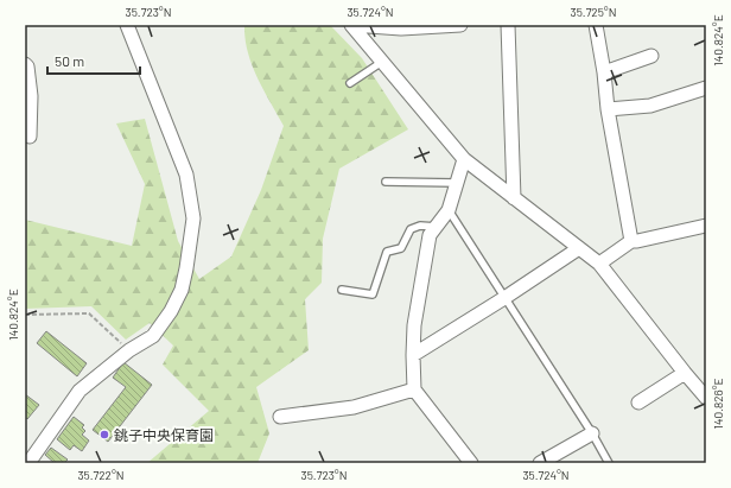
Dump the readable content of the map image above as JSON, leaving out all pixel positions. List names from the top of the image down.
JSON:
{
  "places": ["銚子中央保育園"],
  "scale_bar": "50 m",
  "coordinates": [
    "35.723°N",
    "35.724°N",
    "35.725°N",
    "140.824°E",
    "140.826°E",
    "35.722°N"
  ]
}
